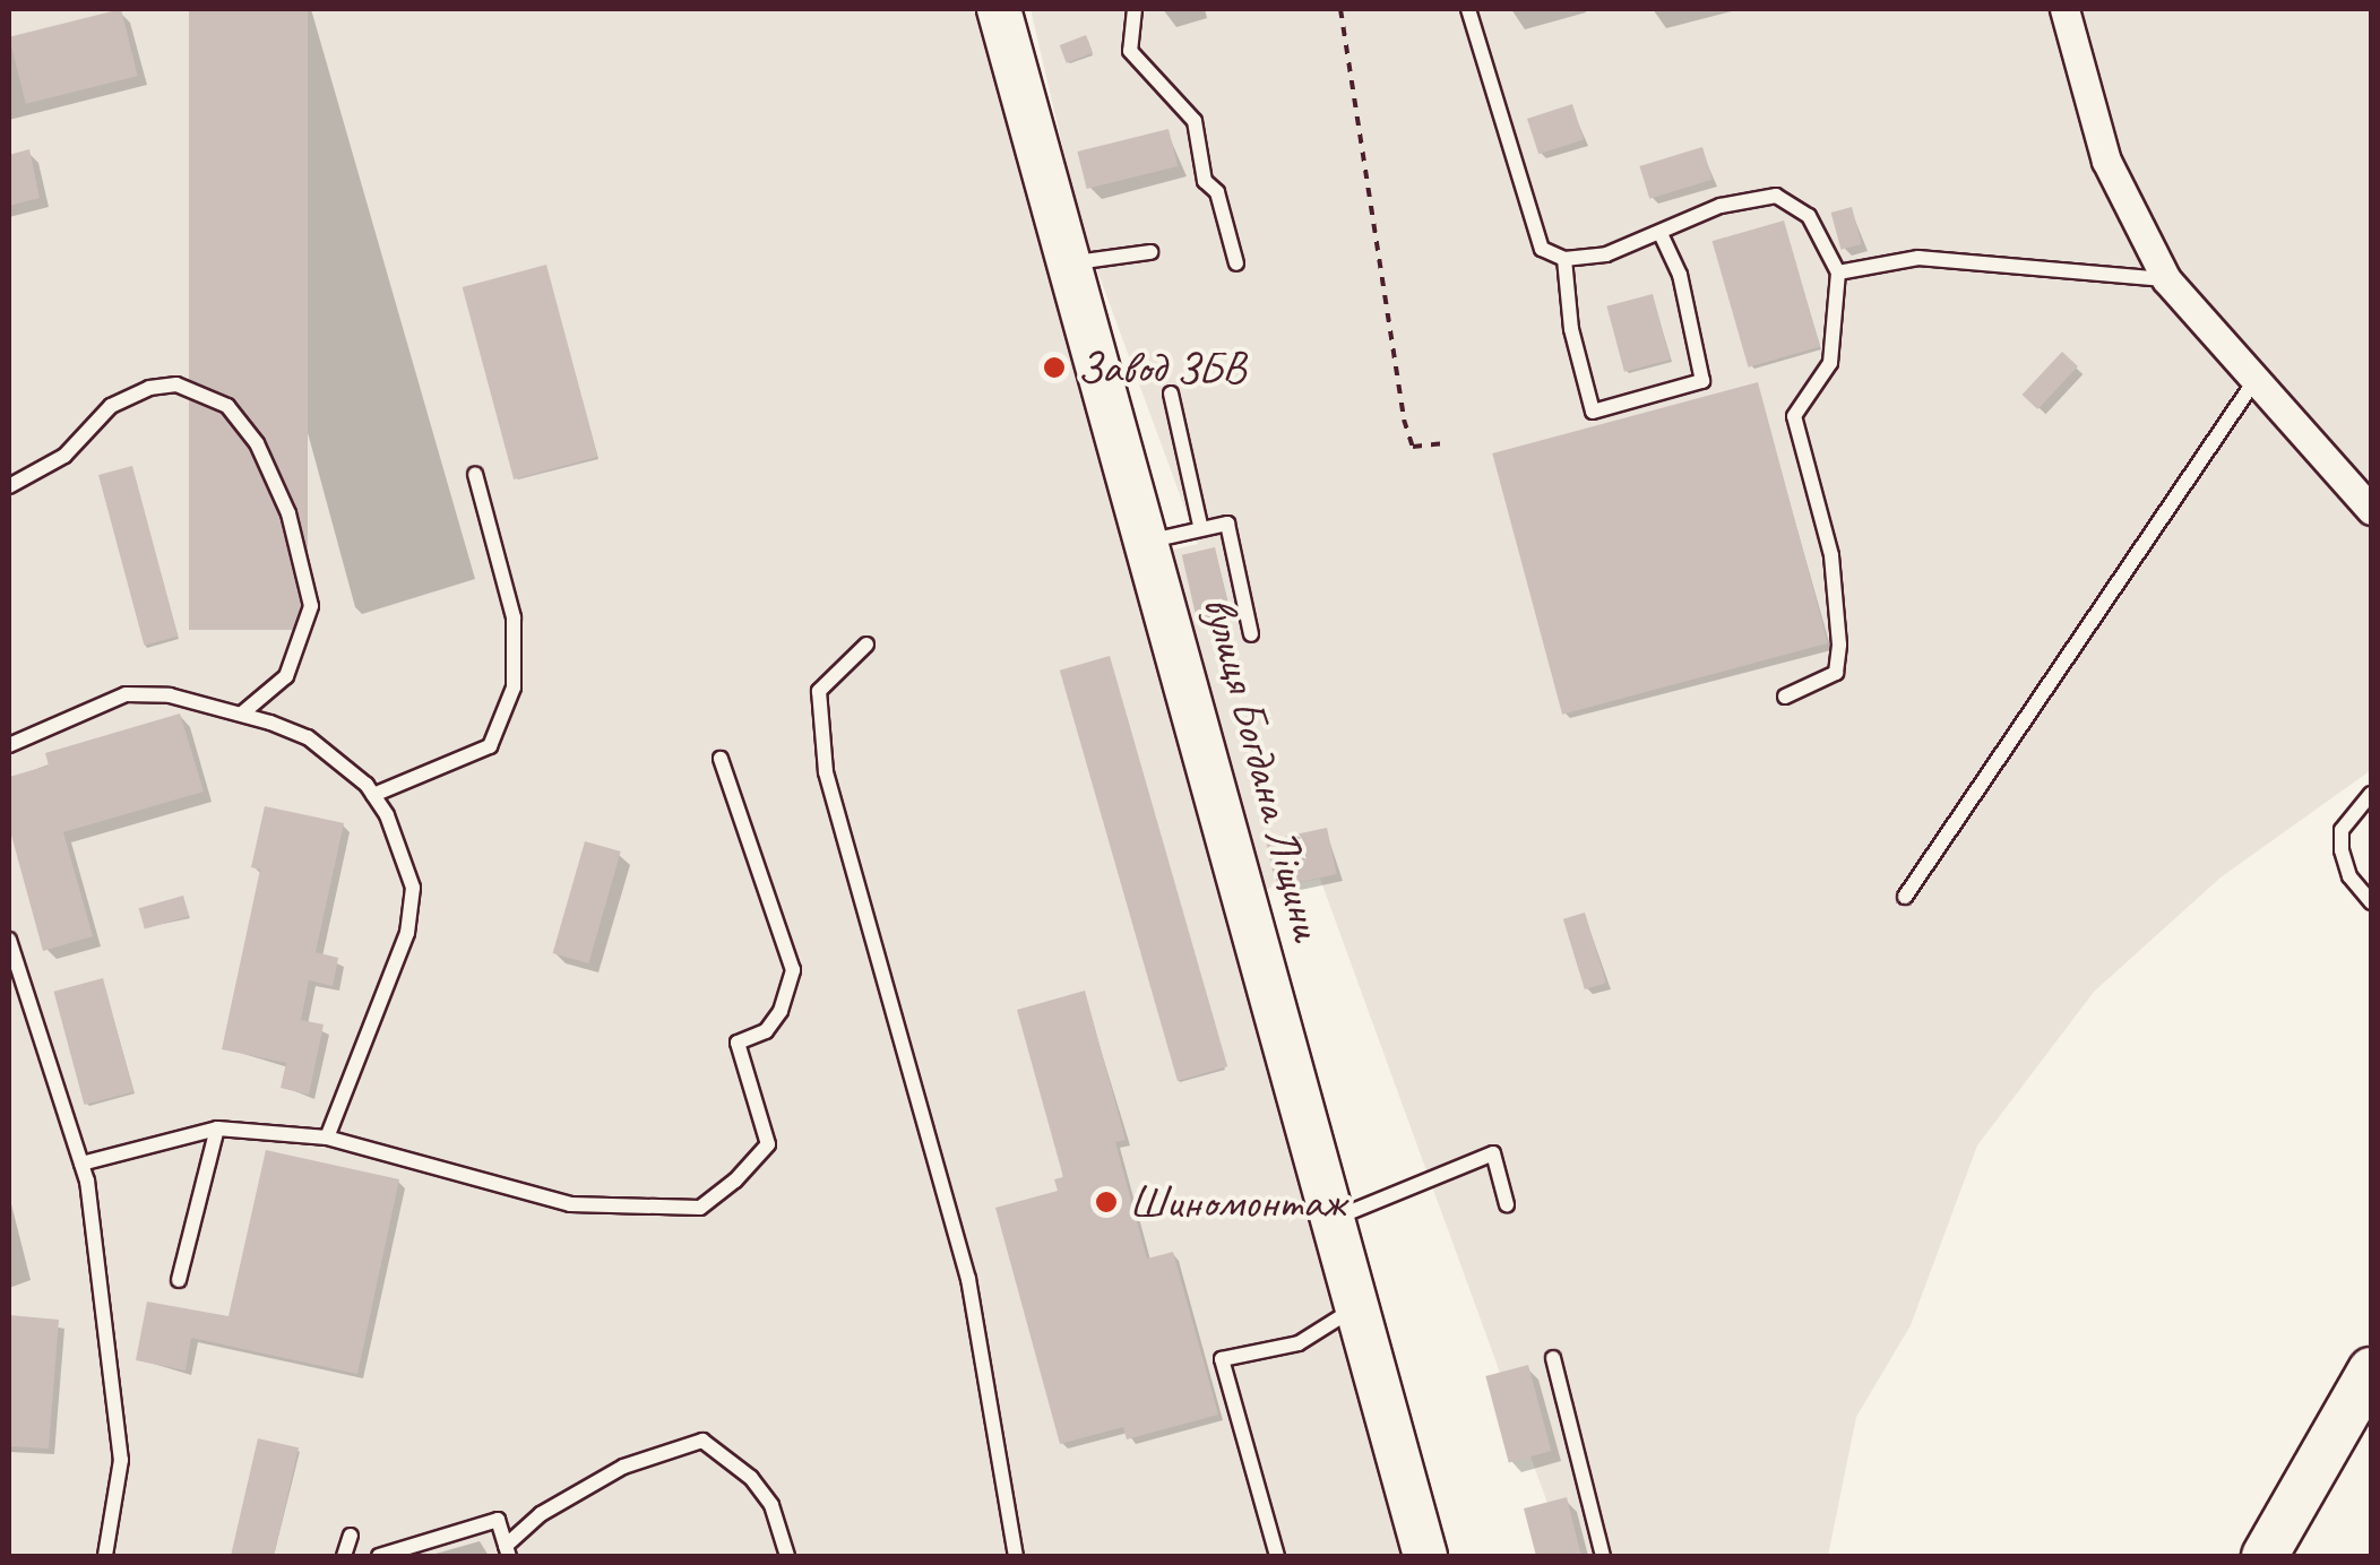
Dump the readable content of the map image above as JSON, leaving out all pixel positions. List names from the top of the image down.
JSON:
{
  "streets": {
    "main road": ["вулиця Богдана Ліщини"]
  },
  "places": ["Завод ЗБВ", "Шиномонтаж"]
}
